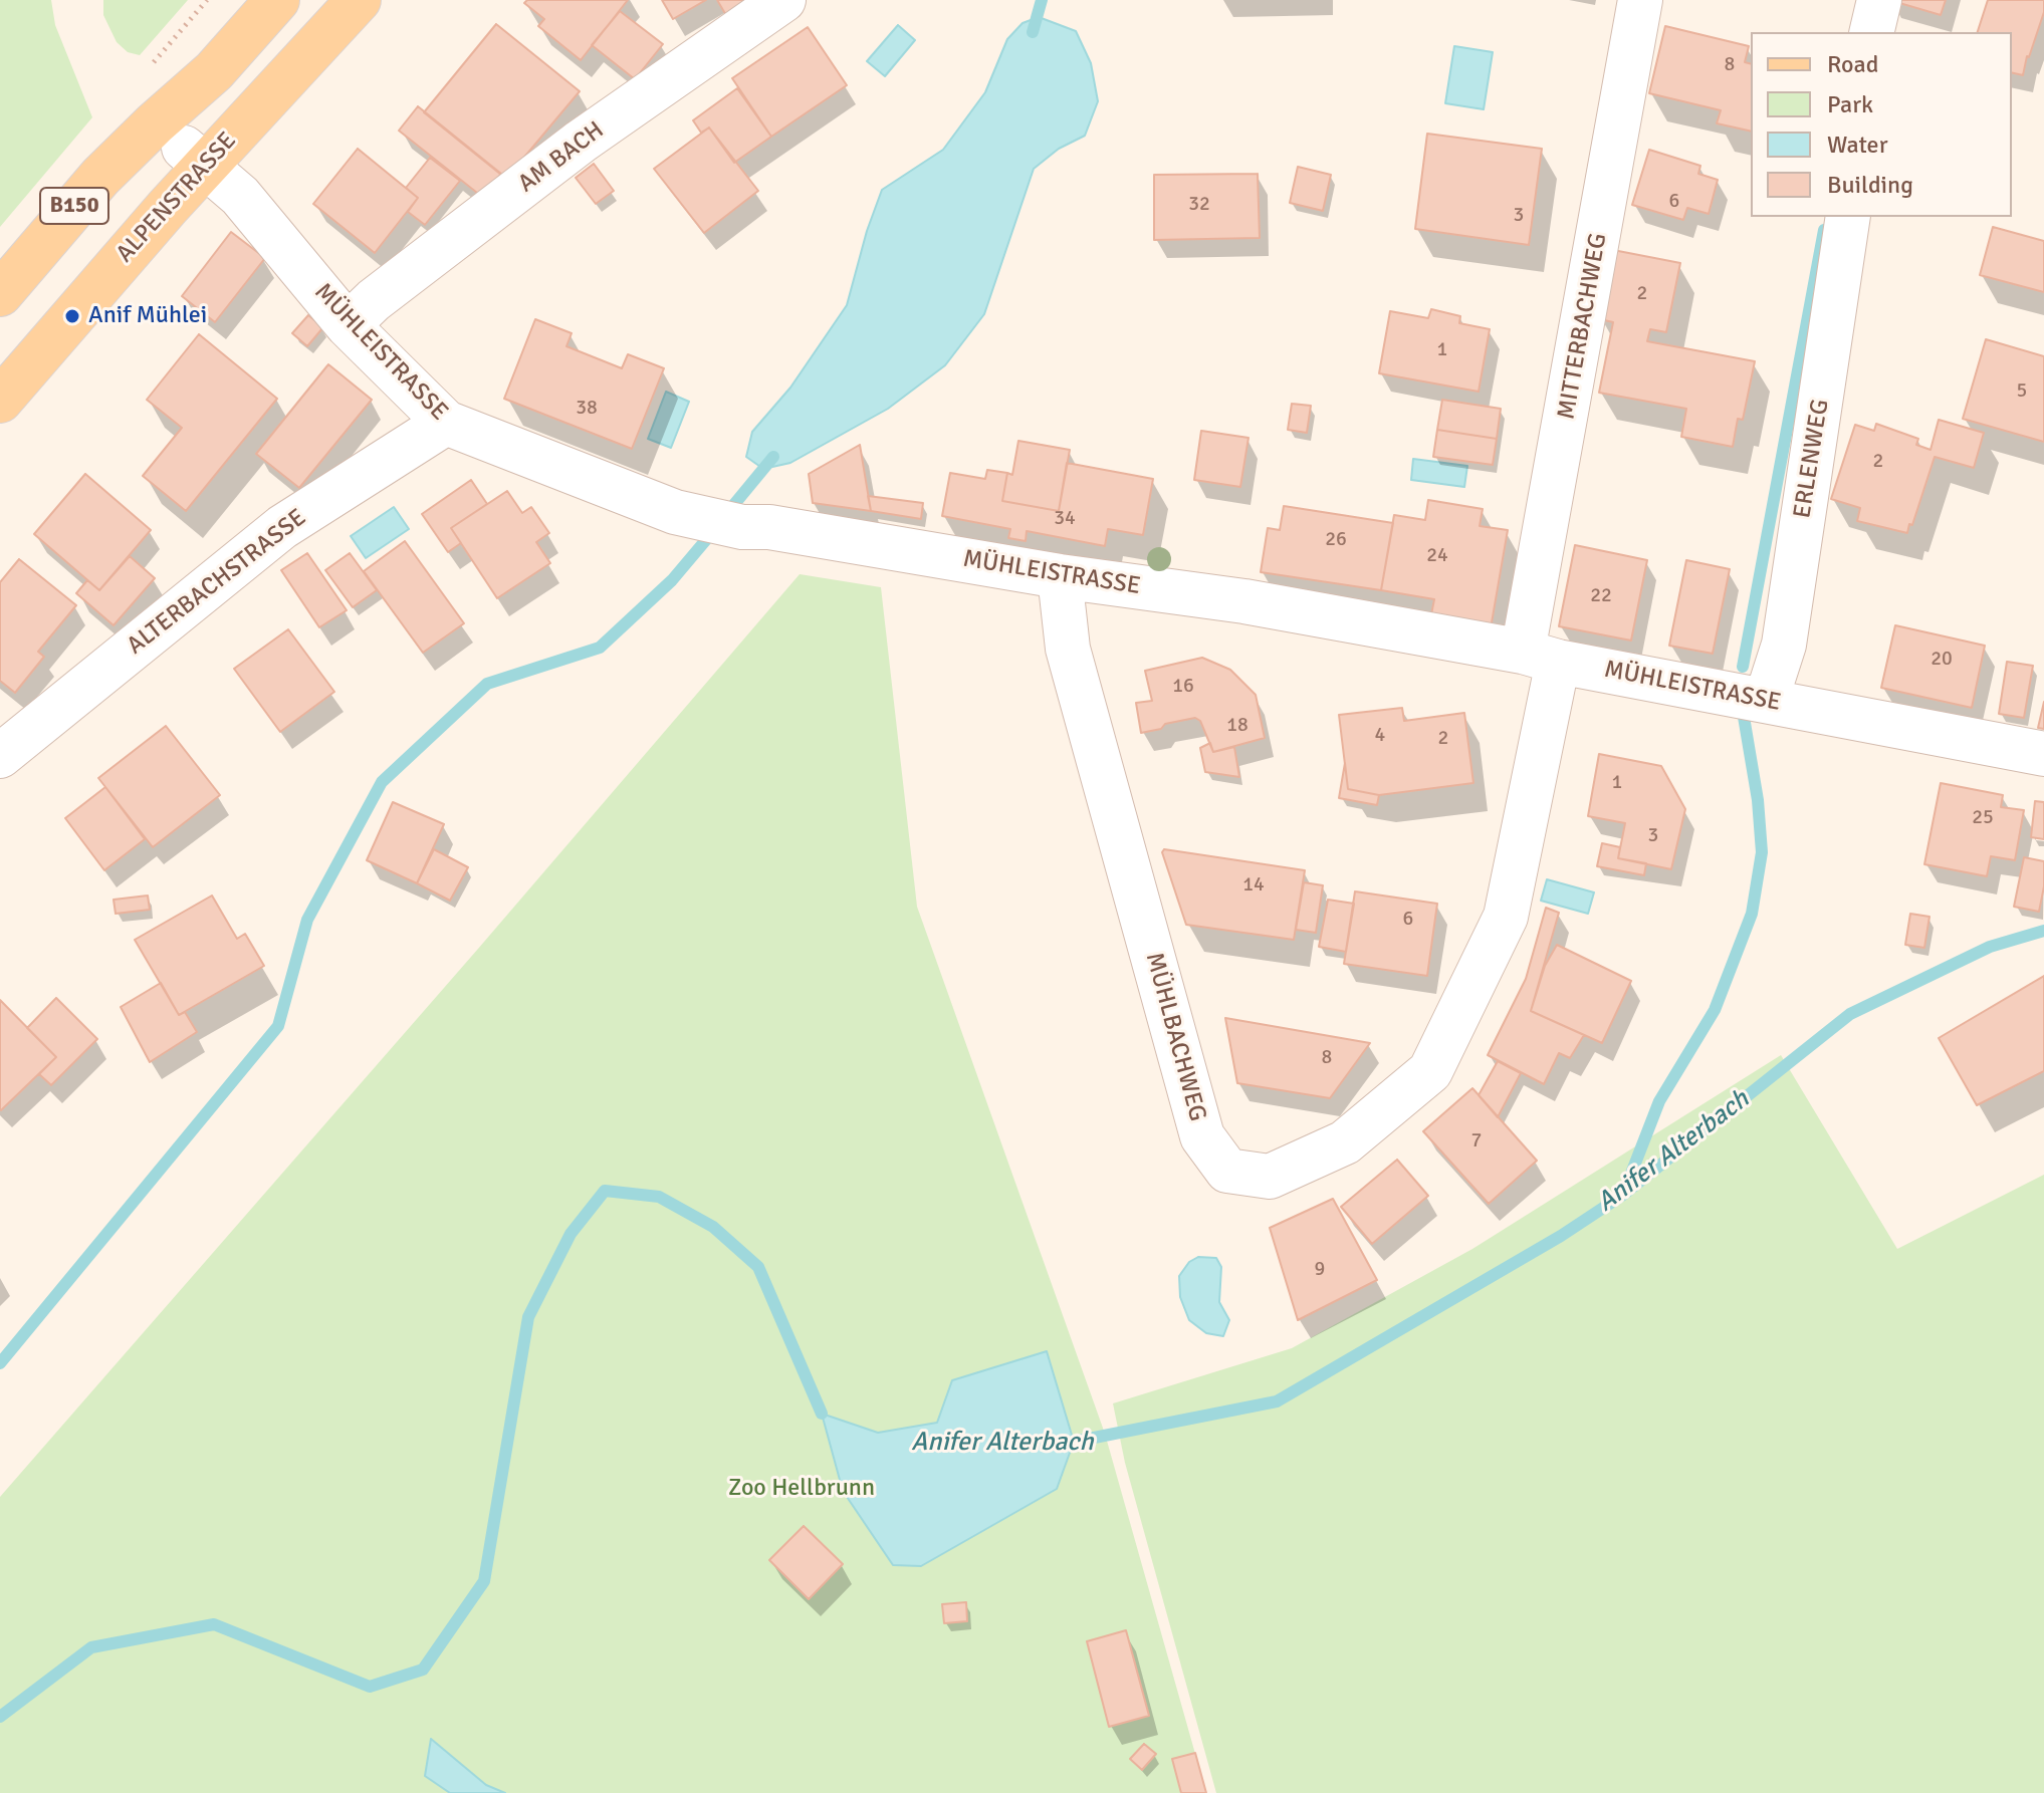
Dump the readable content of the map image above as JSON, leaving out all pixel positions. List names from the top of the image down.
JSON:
{
  "streets": {
    "main road": ["ALPENSTRASSE", "B150"],
    "street": [
      "AM BACH",
      "MITTERBACHWEG",
      "MÜHLEISTRASSE",
      "ERLENWEG",
      "ALTERBACHSTRASSE",
      "MÜHLBACHWEG"
    ]
  },
  "crossings": [
    ["AM BACH", "MÜHLEISTRASSE"],
    ["ALPENSTRASSE", "MÜHLEISTRASSE"],
    ["MITTERBACHWEG", "MÜHLEISTRASSE"],
    ["MITTERBACHWEG", "MÜHLBACHWEG"],
    ["MÜHLEISTRASSE", "ERLENWEG"],
    ["MÜHLEISTRASSE", "ALTERBACHSTRASSE"],
    ["MÜHLEISTRASSE", "MÜHLBACHWEG"]
  ],
  "water": ["Anifer Alterbach"],
  "parks": ["Zoo Hellbrunn"],
  "places": ["Anif Mühlei"],
  "house_numbers": [
    "8",
    "6",
    "32",
    "3",
    "2",
    "1",
    "5",
    "38",
    "2",
    "34",
    "26",
    "24",
    "22",
    "20",
    "16",
    "18",
    "4",
    "2",
    "1",
    "25",
    "3",
    "14",
    "6",
    "8",
    "7",
    "9"
  ],
  "legend": [
    "Road",
    "Park",
    "Water",
    "Building"
  ]
}
